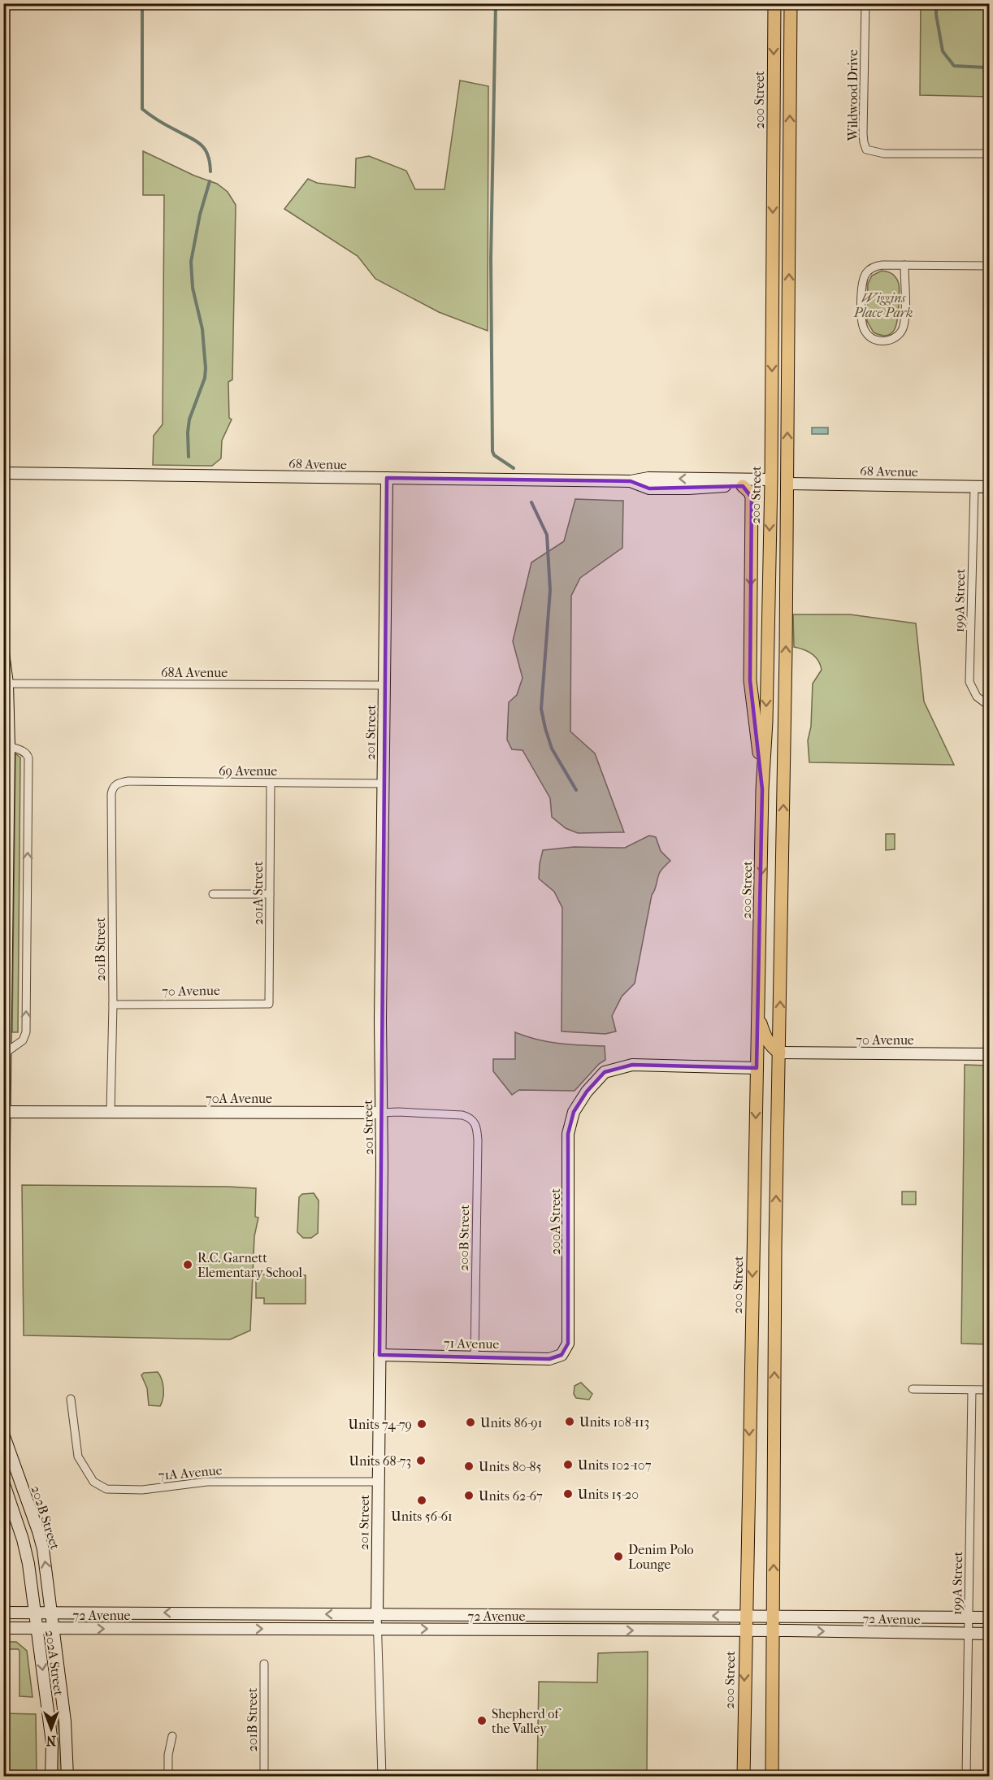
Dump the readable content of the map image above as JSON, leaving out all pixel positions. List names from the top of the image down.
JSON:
{
  "streets": {
    "main road": ["200 Street"],
    "street": [
      "Wildwood Drive",
      "68 Avenue",
      "199A Street",
      "68A Avenue",
      "201 Street",
      "69 Avenue",
      "201A Street",
      "201B Street",
      "70 Avenue",
      "70A Avenue",
      "200A Street",
      "200B Street",
      "71 Avenue",
      "71A Avenue",
      "202B Street",
      "72 Avenue",
      "202A Street"
    ]
  },
  "crossings": [
    ["200 Street", "68 Avenue"],
    ["200 Street", "200A Street"],
    ["200 Street", "72 Avenue"],
    ["68 Avenue", "199A Street"],
    ["68 Avenue", "201 Street"],
    ["199A Street", "72 Avenue"],
    ["68A Avenue", "201 Street"],
    ["201 Street", "69 Avenue"],
    ["201 Street", "70A Avenue"],
    ["201 Street", "71 Avenue"],
    ["201 Street", "71A Avenue"],
    ["201 Street", "72 Avenue"],
    ["69 Avenue", "201A Street"],
    ["69 Avenue", "201B Street"],
    ["201A Street", "70 Avenue"],
    ["201B Street", "70 Avenue"],
    ["201B Street", "70A Avenue"],
    ["70A Avenue", "200B Street"],
    ["200A Street", "71 Avenue"],
    ["200B Street", "71 Avenue"],
    ["202B Street", "72 Avenue"],
    ["202B Street", "202A Street"],
    ["72 Avenue", "202A Street"]
  ],
  "parks": ["Wiggins Place Park"],
  "places": [
    "R.C. Garnett Elementary School",
    "Units 108-113",
    "Units 86-91",
    "Units 74-79",
    "Units 68-73",
    "Units 102-107",
    "Units 80-85",
    "Units 15-20",
    "Units 62-67",
    "Units 56-61",
    "Denim Polo Lounge",
    "Shepherd of the Valley"
  ],
  "north": "bottom"
}
